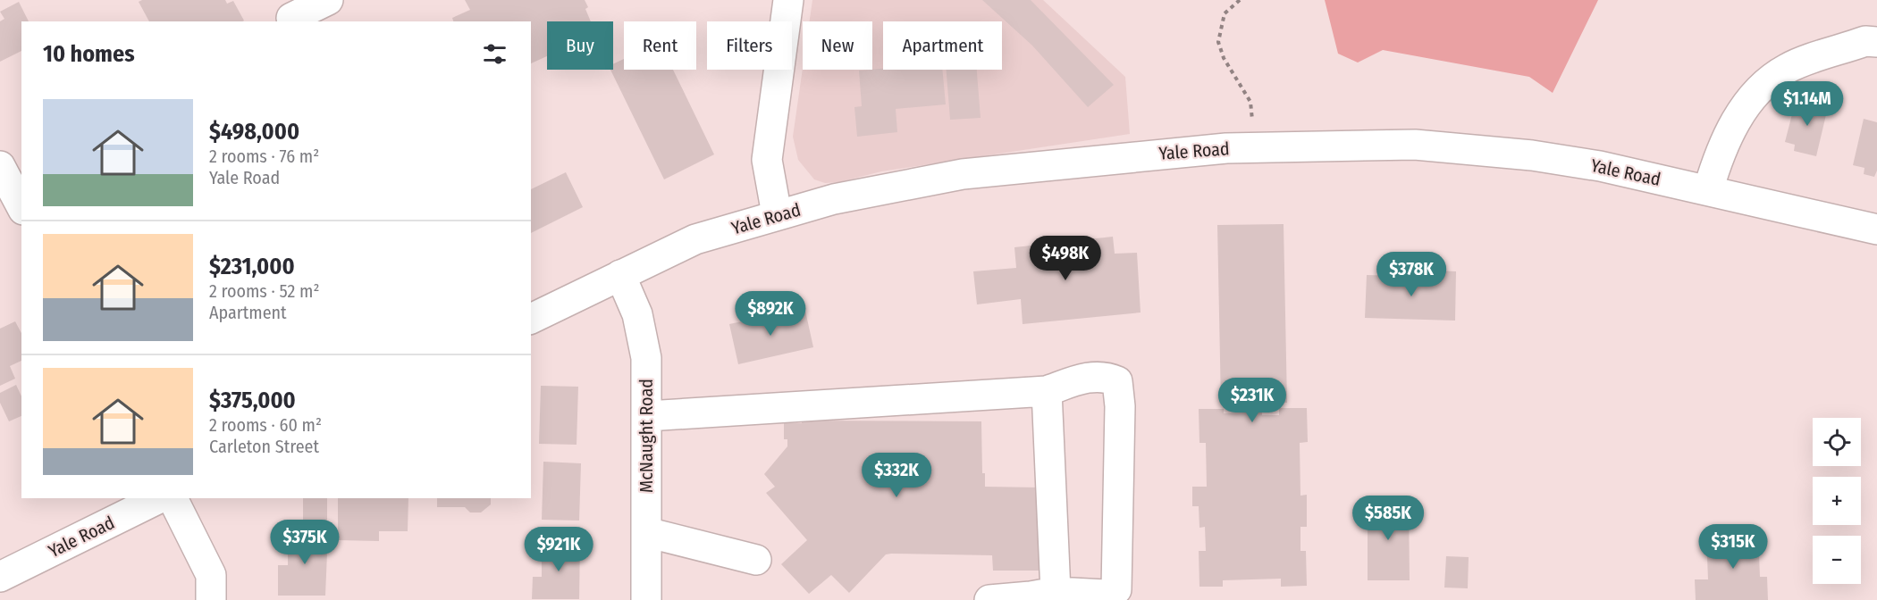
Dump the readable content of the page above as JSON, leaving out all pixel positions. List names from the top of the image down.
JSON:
{
  "streets": {
    "main road": ["Yale Road", "McNaught Road"]
  },
  "crossings": [
    ["Yale Road", "McNaught Road"]
  ],
  "page": {
    "chip": [
      "Buy",
      "Rent",
      "Filters",
      "New",
      "Apartment"
    ],
    "heading": "10 homes",
    "price": [
      "$1.14M",
      "$498K",
      "$378K",
      "$892K",
      "$231K",
      "$332K",
      "$585K",
      "$375K",
      "$315K",
      "$921K"
    ],
    "list": [
      {
        "name": "$498,000",
        "note": "2 rooms · 76 m² · Yale Road"
      },
      {
        "name": "$231,000",
        "note": "2 rooms · 52 m² · Apartment"
      },
      {
        "name": "$375,000",
        "note": "2 rooms · 60 m² · Carleton Street"
      }
    ],
    "map_buttons": ["+", "−"]
  }
}
